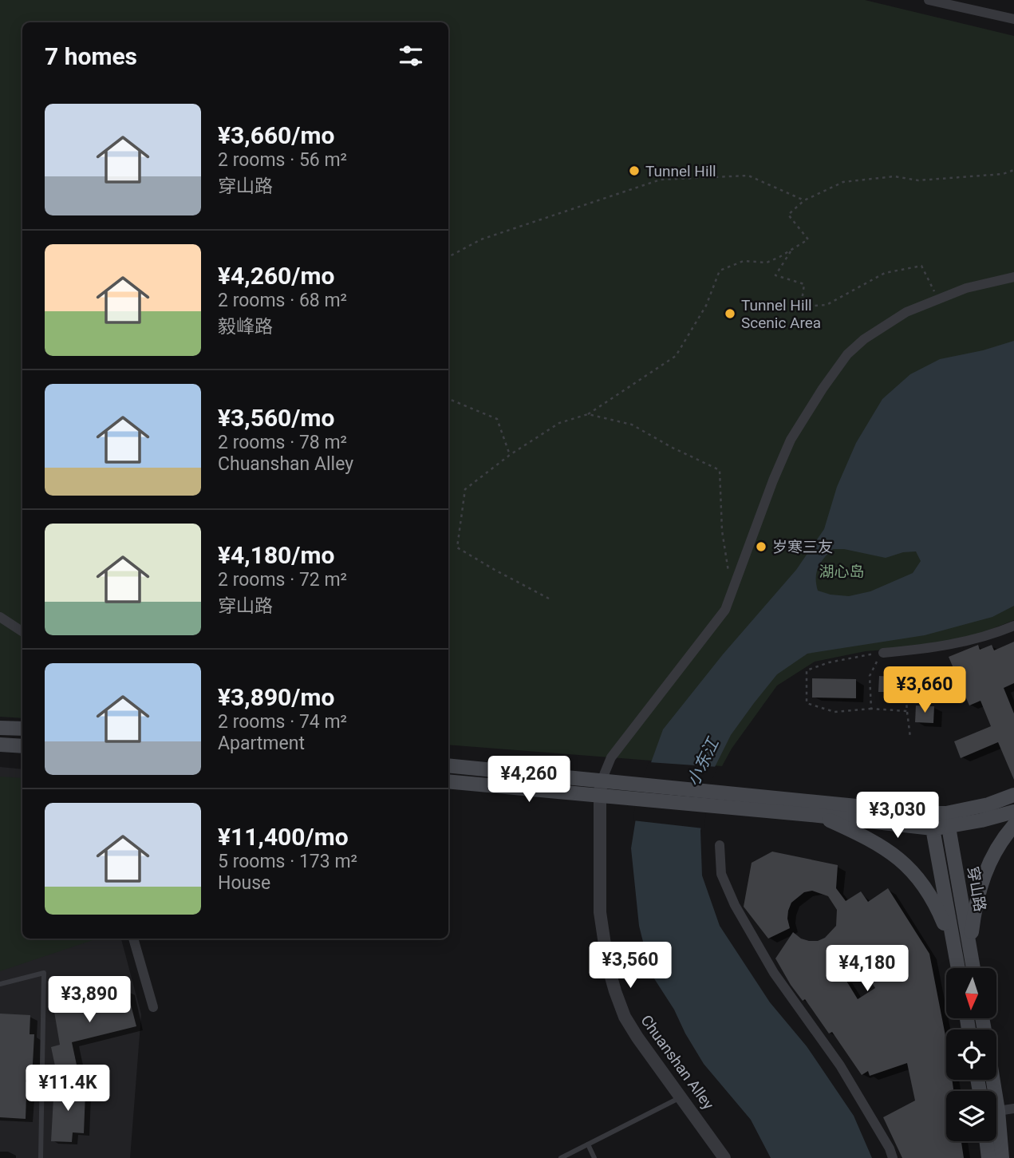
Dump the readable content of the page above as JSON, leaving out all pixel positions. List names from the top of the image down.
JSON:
{
  "streets": {
    "main road": ["穿山路"],
    "street": ["Chuanshan Alley"]
  },
  "water": ["小东江"],
  "parks": ["湖心岛"],
  "places": ["Tunnel Hill", "Tunnel Hill Scenic Area", "岁寒三友"],
  "north": "bottom",
  "page": {
    "heading": "7 homes",
    "list": [
      {
        "name": "¥3,660/mo",
        "note": "2 rooms · 56 m² · 穿山路"
      },
      {
        "name": "¥4,260/mo",
        "note": "2 rooms · 68 m² · 毅峰路"
      },
      {
        "name": "¥3,560/mo",
        "note": "2 rooms · 78 m² · Chuanshan Alley"
      },
      {
        "name": "¥4,180/mo",
        "note": "2 rooms · 72 m² · 穿山路"
      },
      {
        "name": "¥3,890/mo",
        "note": "2 rooms · 74 m² · Apartment"
      },
      {
        "name": "¥11,400/mo",
        "note": "5 rooms · 173 m² · House"
      }
    ],
    "price": [
      "¥3,660",
      "¥4,260",
      "¥3,030",
      "¥3,560",
      "¥4,180",
      "¥3,890",
      "¥11.4K"
    ]
  }
}
